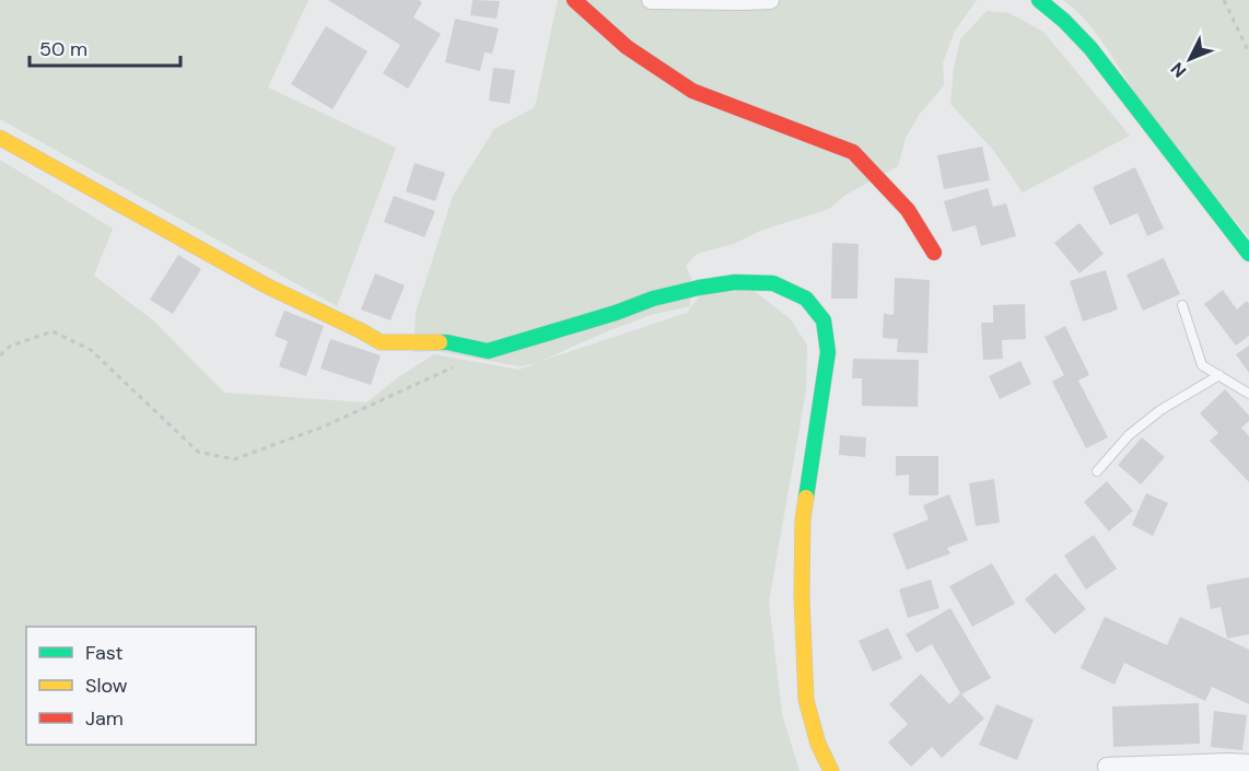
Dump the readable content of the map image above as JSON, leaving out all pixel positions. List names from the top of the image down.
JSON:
{
  "legend": ["Fast", "Slow", "Jam"],
  "scale_bar": "50 m",
  "north": "bottom left"
}
